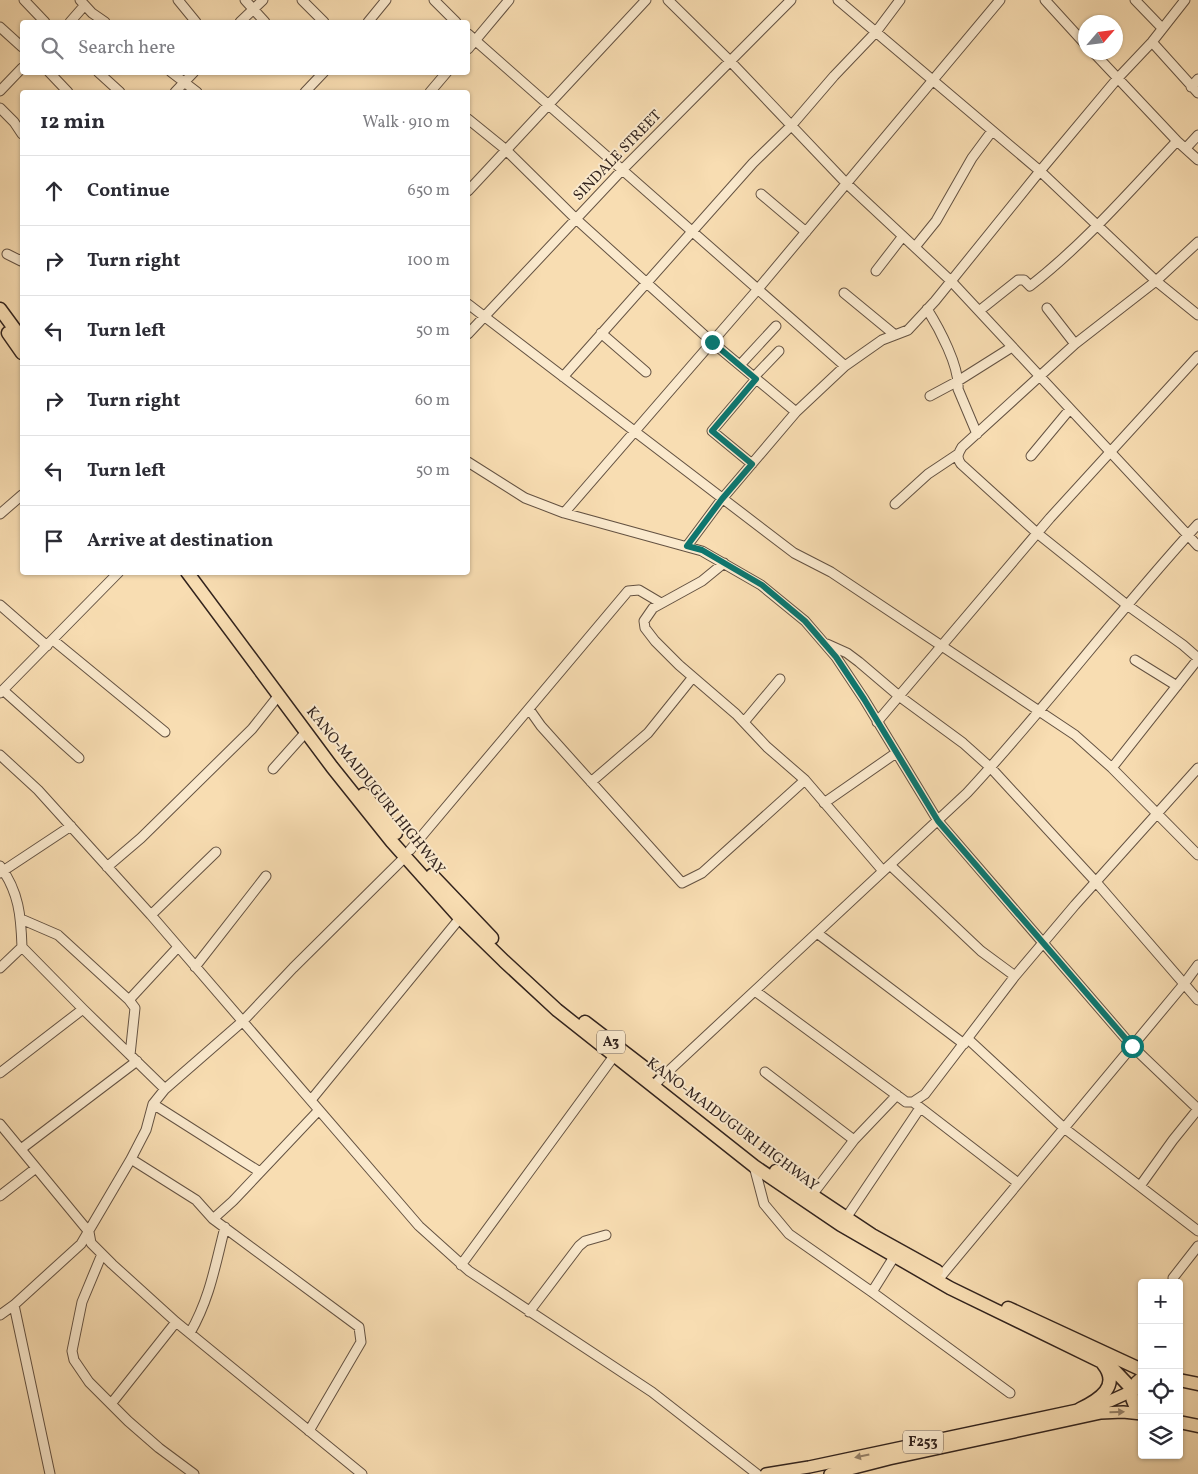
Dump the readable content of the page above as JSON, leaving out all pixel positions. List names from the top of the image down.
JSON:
{
  "streets": {
    "highway": ["KANO-MAIDUGURI HIGHWAY", "A3"],
    "main road": ["F253"],
    "street": ["SINDALE STREET"]
  },
  "crossings": [
    ["KANO-MAIDUGURI HIGHWAY", "A3"],
    ["KANO-MAIDUGURI HIGHWAY", "F253"],
    ["A3", "F253"]
  ],
  "north": "top right",
  "page": {
    "search": "Search here",
    "heading": ["12 min", "Walk · 910 m"],
    "list": [
      ["Continue", "650 m"],
      ["Turn right", "100 m"],
      ["Turn left", "50 m"],
      ["Turn right", "60 m"],
      ["Turn left", "50 m"],
      "Arrive at destination"
    ],
    "map_buttons": ["+", "−"]
  }
}
